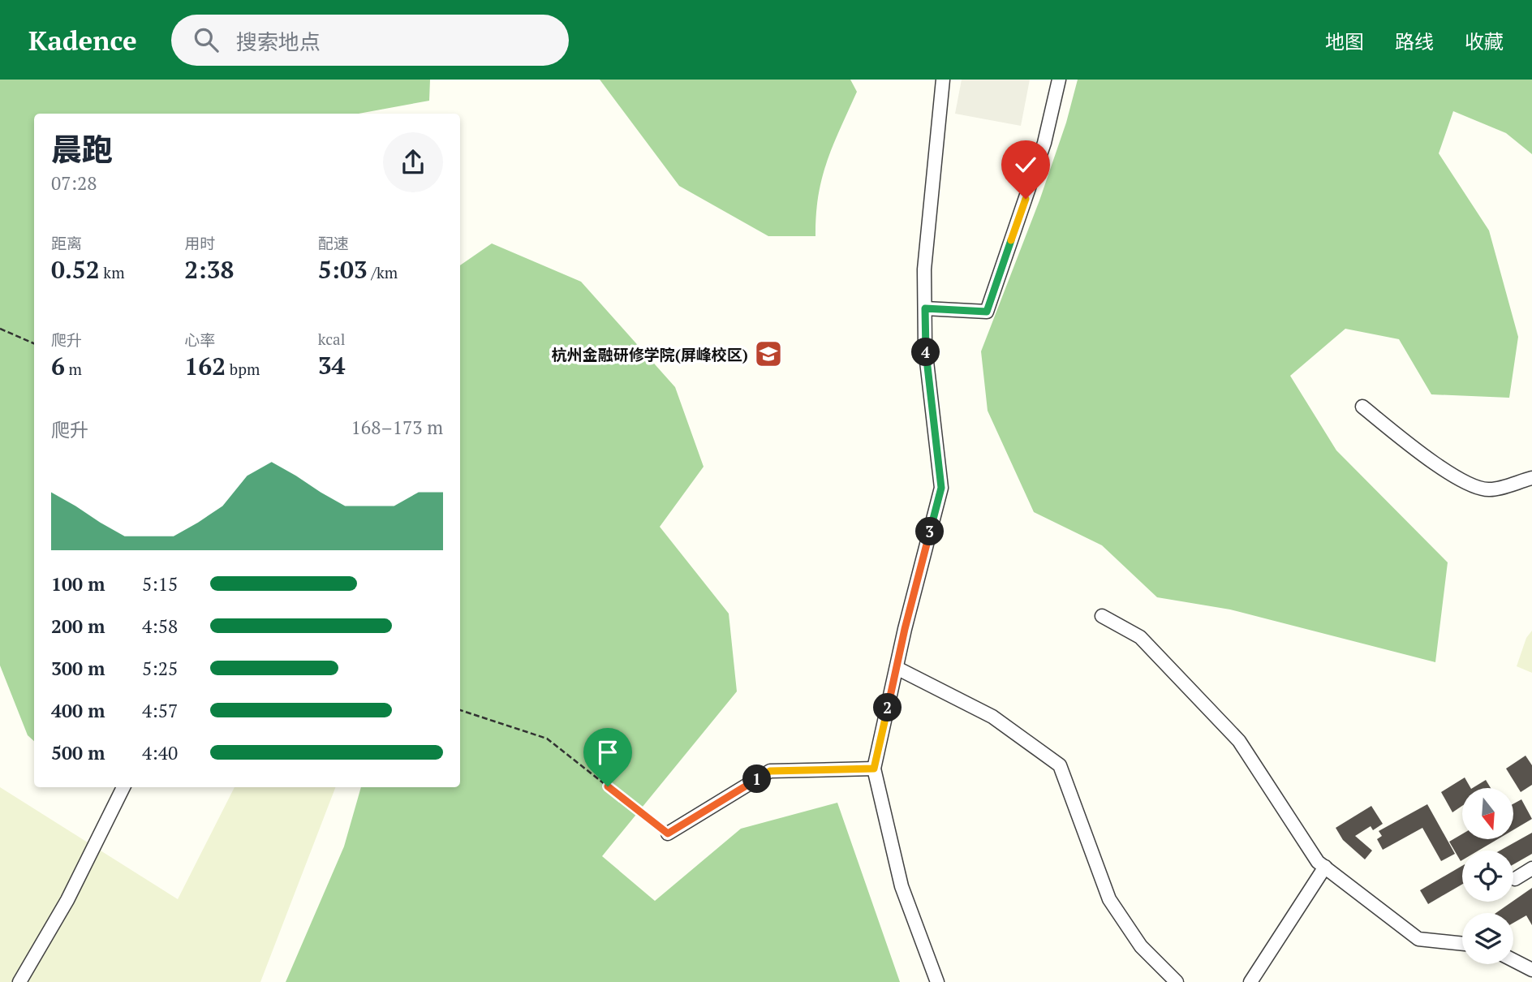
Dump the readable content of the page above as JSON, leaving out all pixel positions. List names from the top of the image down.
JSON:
{
  "places": {
    "school or university": ["杭州金融研修学院(屏峰校区)"]
  },
  "north": "bottom",
  "page": {
    "header": "Kadence",
    "search": "搜索地点",
    "nav": ["地图", "路线", "收藏"],
    "heading": ["晨跑", "07:28"],
    "stats": [
      ["距离", "0.52 km"],
      ["用时", "2:38"],
      ["配速", "5:03 /km"],
      ["爬升", "6 m"],
      ["心率", "162 bpm"],
      ["kcal", "34"]
    ],
    "pins": [
      "4",
      "3",
      "2",
      "1"
    ],
    "chart": ["爬升", "168–173 m"],
    "list": [
      {
        "name": "100 m",
        "note": "5:15"
      },
      {
        "name": "200 m",
        "note": "4:58"
      },
      {
        "name": "300 m",
        "note": "5:25"
      },
      {
        "name": "400 m",
        "note": "4:57"
      },
      {
        "name": "500 m",
        "note": "4:40"
      }
    ]
  }
}
